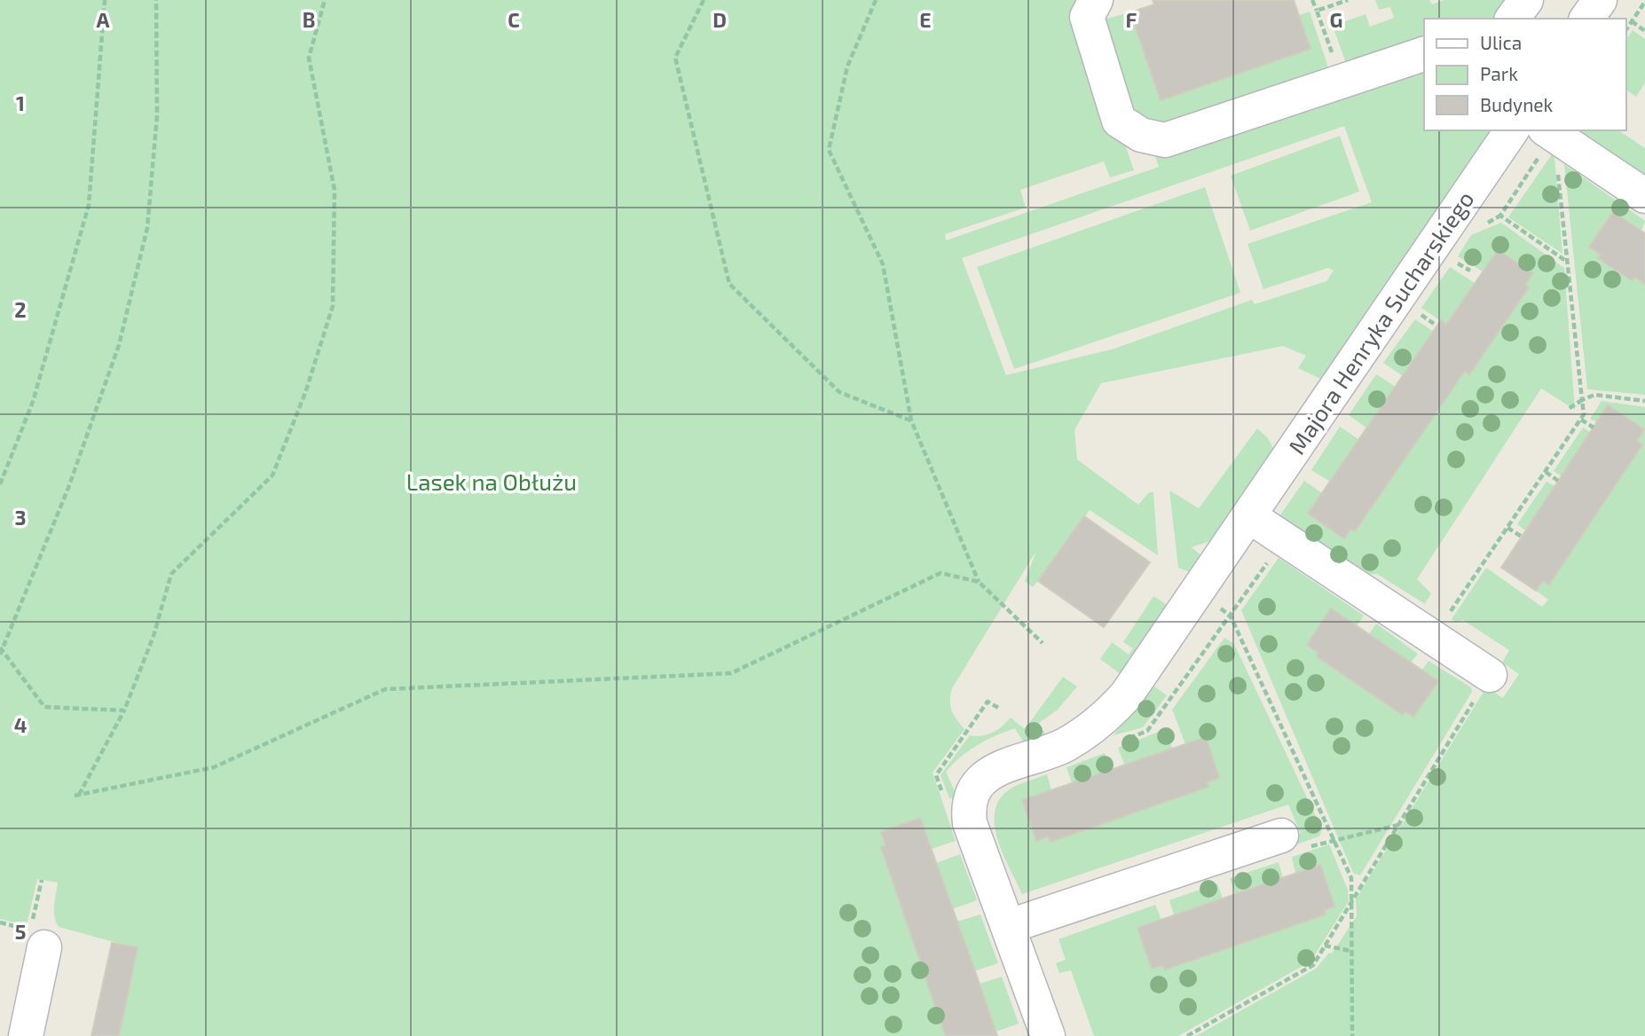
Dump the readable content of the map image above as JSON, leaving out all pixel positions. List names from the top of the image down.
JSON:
{
  "streets": {
    "street": ["Majora Henryka Sucharskiego"]
  },
  "parks": ["Lasek na Obłużu"],
  "legend": ["Ulica", "Park", "Budynek"],
  "grid": {
    "columns": [
      "A",
      "B",
      "C",
      "D",
      "E",
      "F",
      "G"
    ],
    "rows": [
      "1",
      "2",
      "3",
      "4",
      "5"
    ]
  }
}
